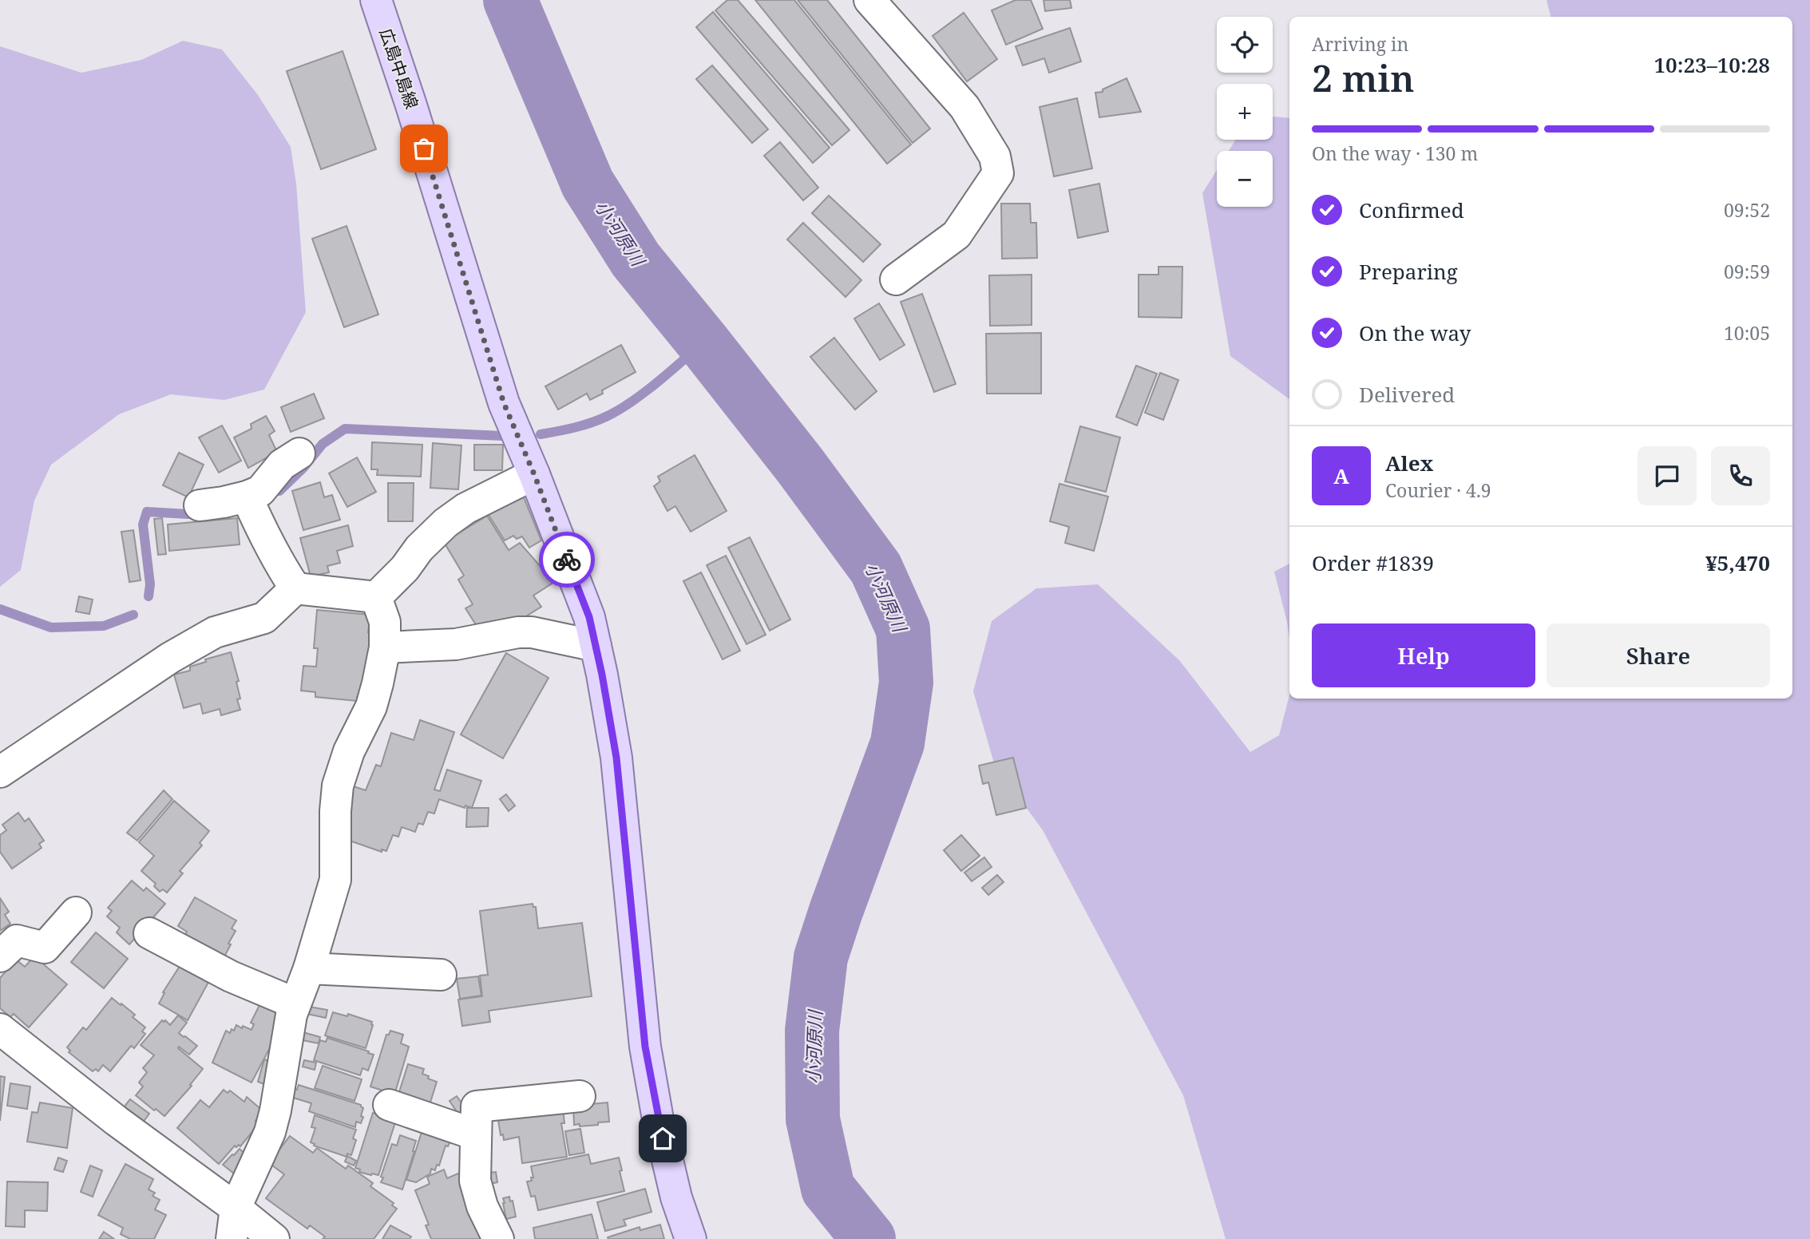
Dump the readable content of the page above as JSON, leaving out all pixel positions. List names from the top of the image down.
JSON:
{
  "streets": {
    "main road": ["広島中島線"]
  },
  "water": ["小河原川"],
  "page": {
    "map_buttons": ["+", "−"],
    "heading": ["2 min", "Arriving in", "10:23–10:28"],
    "panel": [
      "Alex",
      "Courier · 4.9",
      "Order #1839",
      "¥5,470"
    ],
    "bar": "On the way · 130 m",
    "list": [
      ["Confirmed", "09:52"],
      ["Preparing", "09:59"],
      ["On the way", "10:05"],
      "Delivered"
    ],
    "round": "A",
    "buttons": ["Help", "Share"]
  }
}
